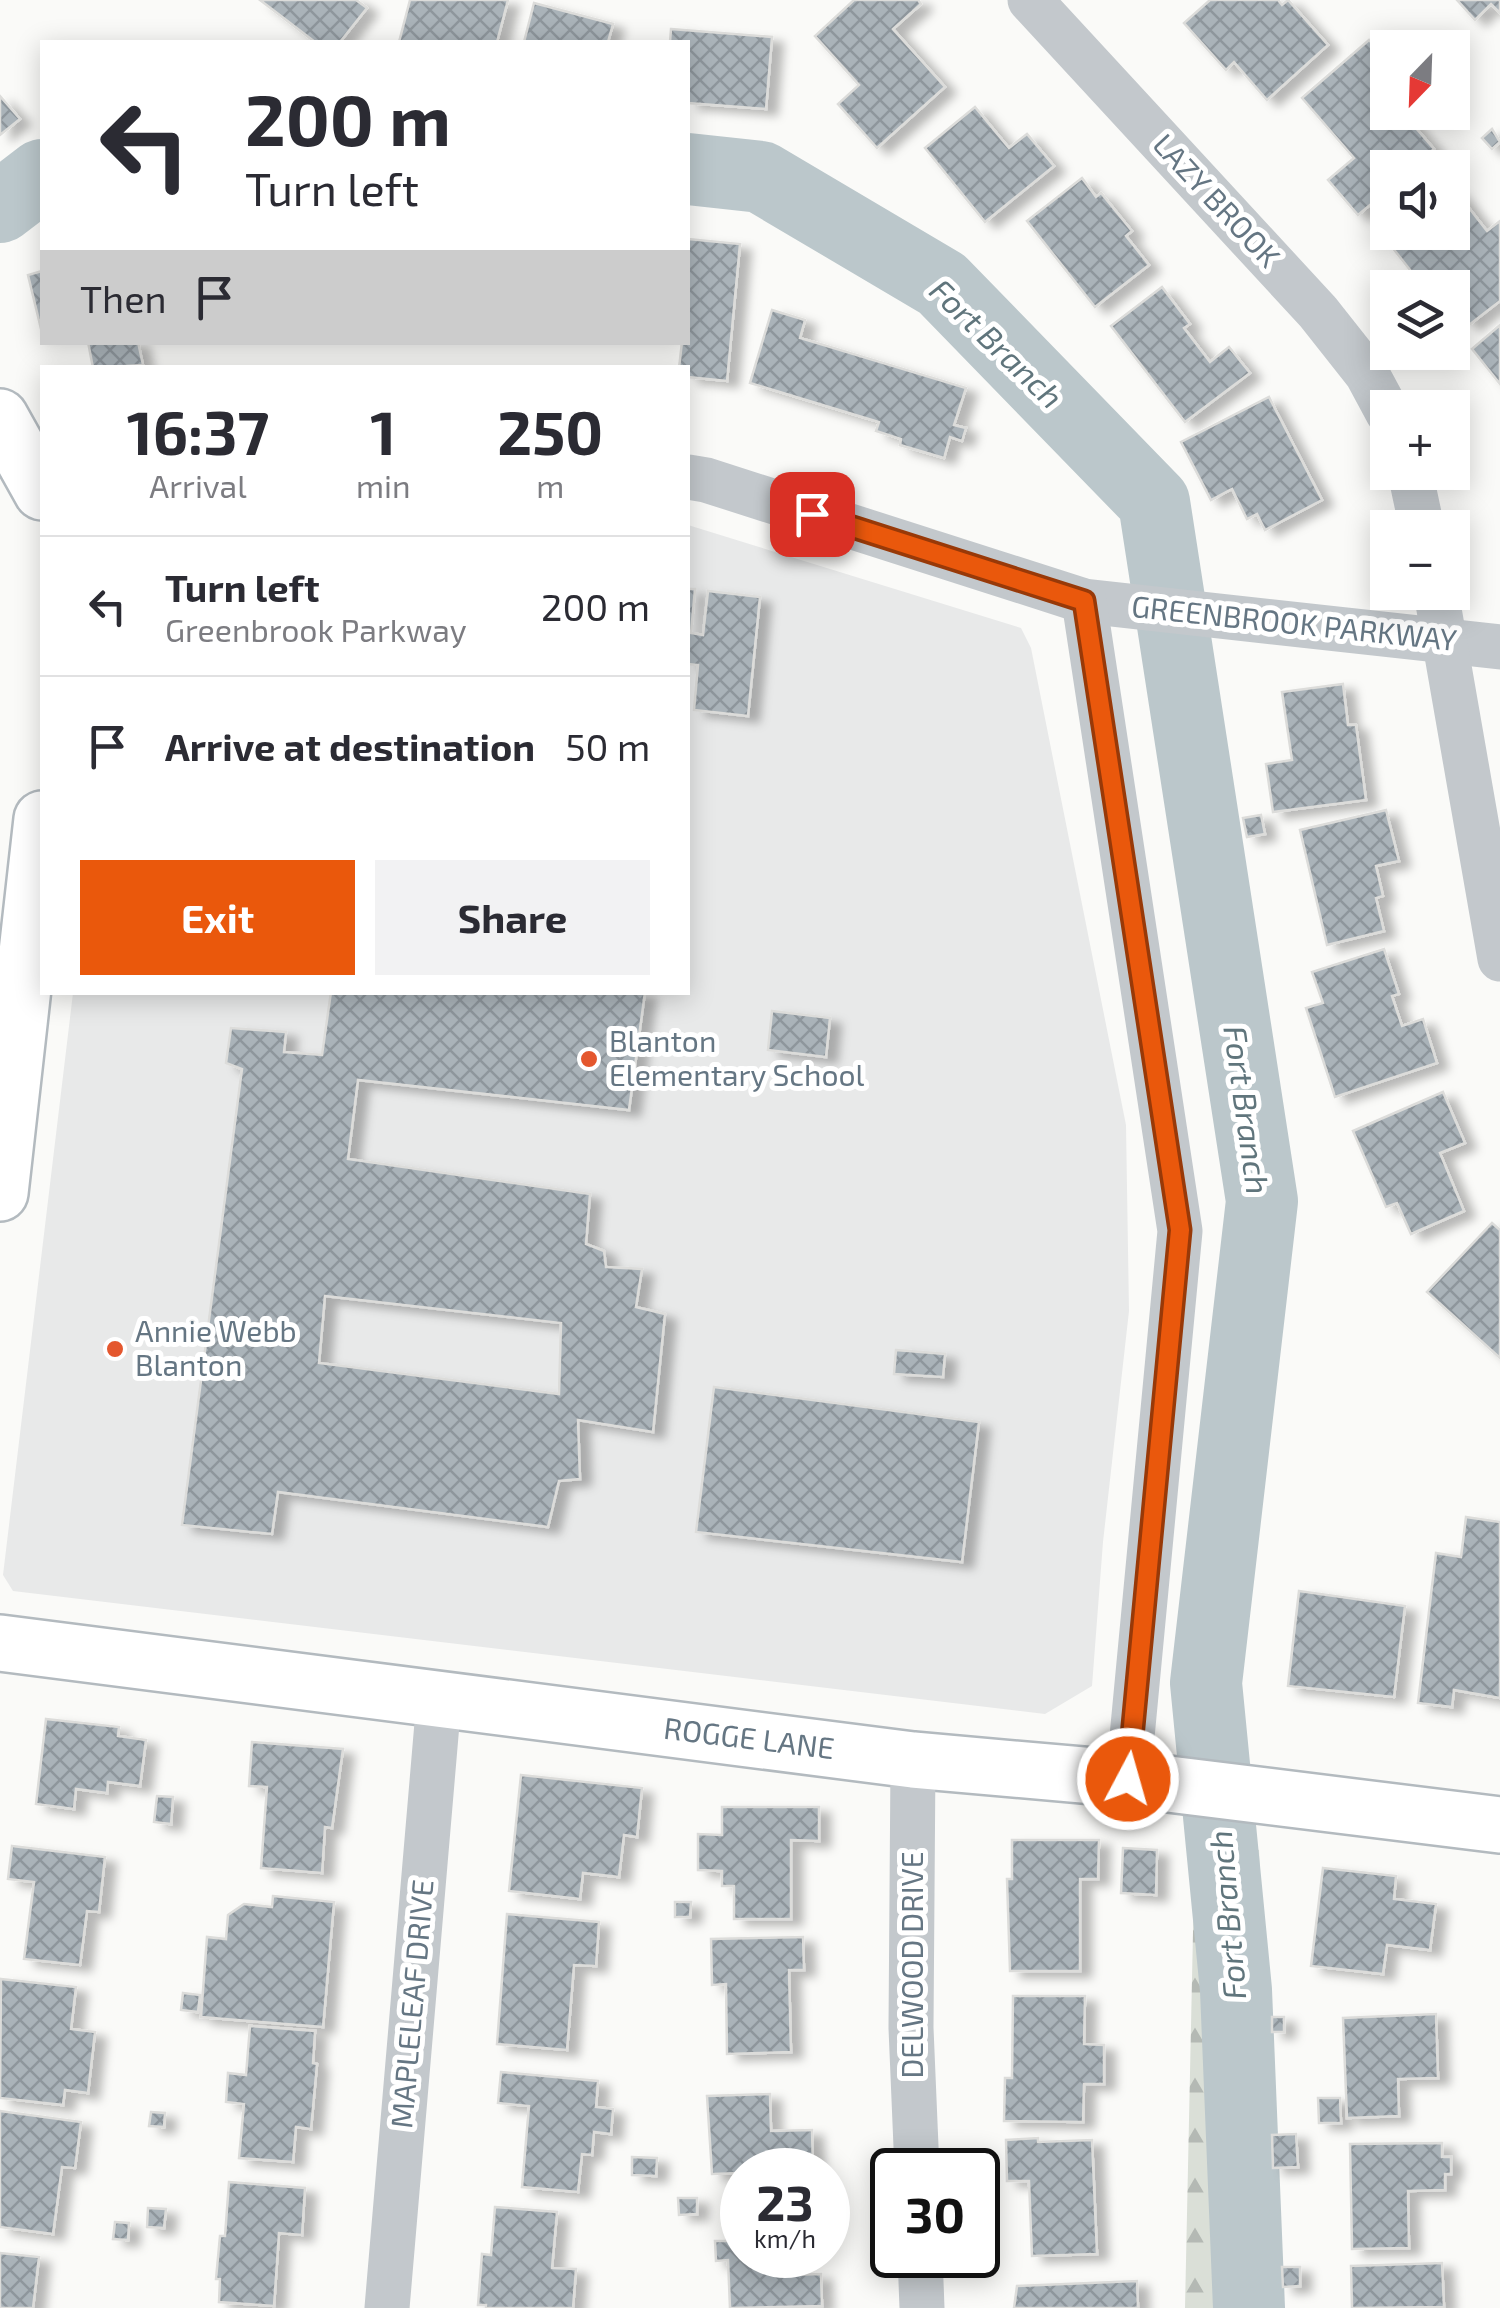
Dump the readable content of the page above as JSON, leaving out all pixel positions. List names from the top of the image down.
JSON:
{
  "streets": {
    "street": [
      "LAZY BROOK",
      "GREENBROOK PARKWAY",
      "ROGGE LANE",
      "DELWOOD DRIVE",
      "MAPLELEAF DRIVE"
    ]
  },
  "crossings": [
    ["ROGGE LANE", "DELWOOD DRIVE"],
    ["ROGGE LANE", "MAPLELEAF DRIVE"]
  ],
  "water": ["Fort Branch"],
  "places": ["Blanton Elementary School", "Annie Webb Blanton"],
  "north": "bottom left",
  "page": {
    "map_buttons": ["+", "−"],
    "turn": ["200 m", "Turn left"],
    "then": "Then",
    "eta": [
      "16:37",
      "Arrival",
      "1",
      "min",
      "250",
      "m"
    ],
    "list": [
      {
        "name": "Turn left",
        "note": "Greenbrook Parkway",
        "value": "200 m"
      },
      {
        "name": "Arrive at destination",
        "value": "50 m"
      }
    ],
    "buttons": ["Exit", "Share"],
    "speed": "23 km/h",
    "limit": "30"
  }
}
